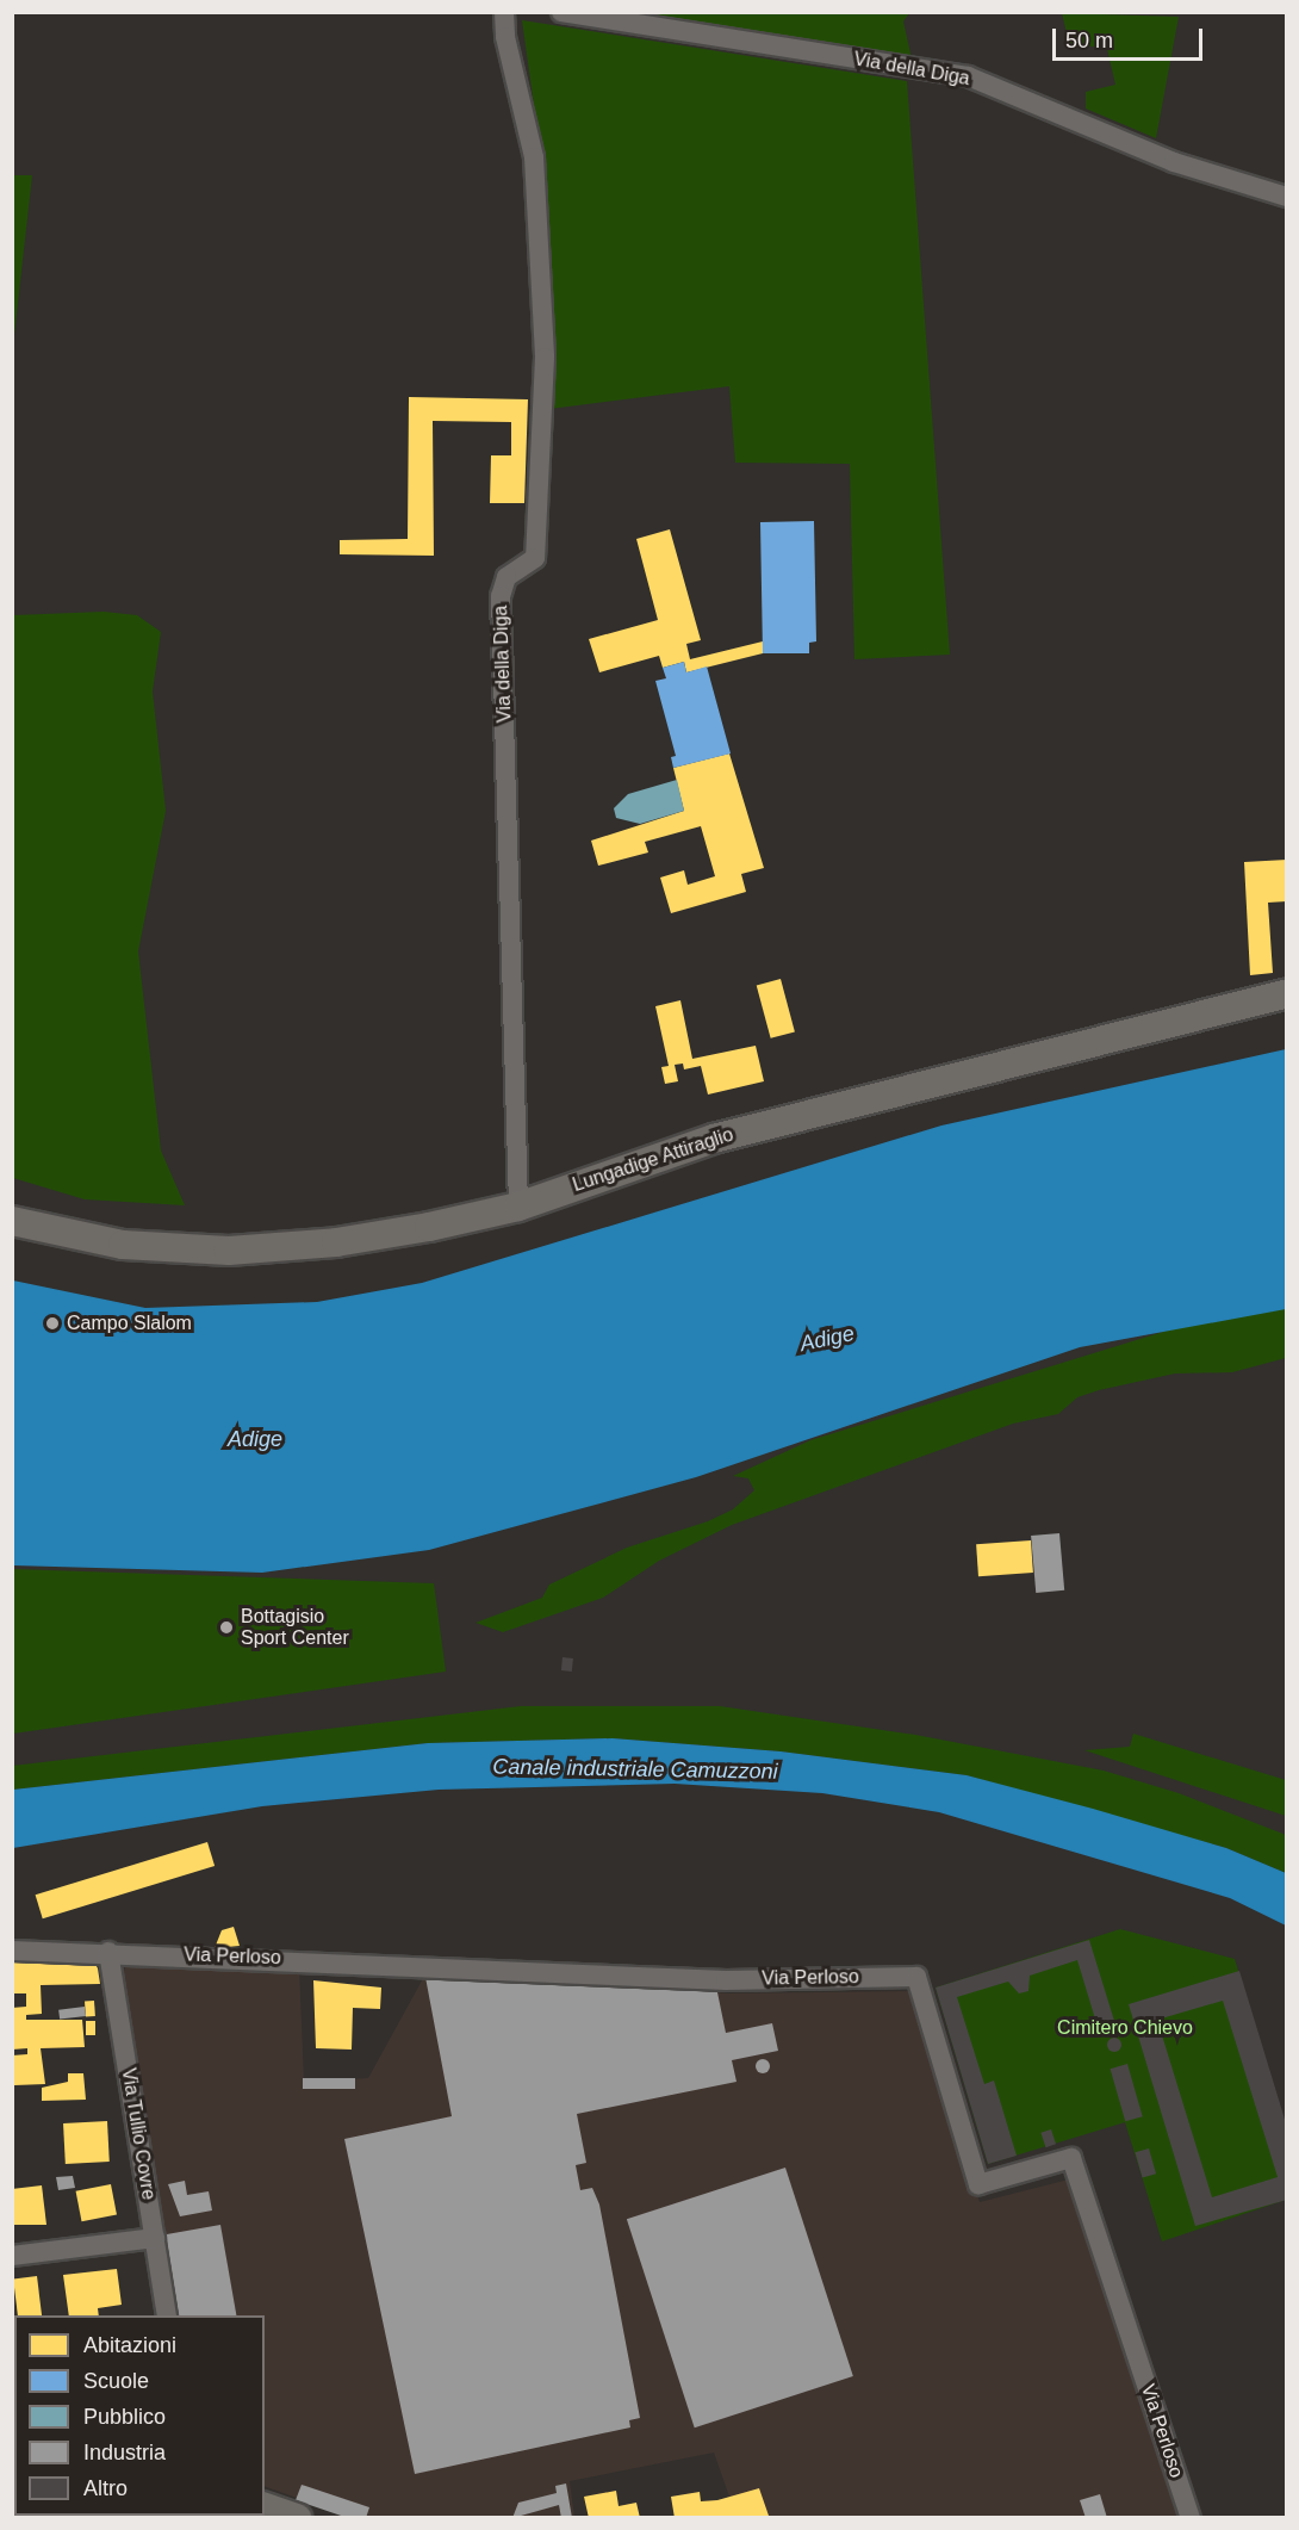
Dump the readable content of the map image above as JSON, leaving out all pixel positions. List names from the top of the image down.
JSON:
{
  "streets": {
    "street": [
      "Via della Diga",
      "Lungadige Attiraglio",
      "Via Perloso",
      "Via Tullio Covre"
    ]
  },
  "crossings": [
    ["Via della Diga", "Lungadige Attiraglio"],
    ["Via Perloso", "Via Tullio Covre"]
  ],
  "water": ["Adige", "Canale industriale Camuzzoni"],
  "parks": ["Cimitero Chievo"],
  "places": ["Campo Slalom", "Bottagisio Sport Center"],
  "legend": [
    "Abitazioni",
    "Scuole",
    "Pubblico",
    "Industria",
    "Altro"
  ],
  "scale_bar": "50 m"
}
